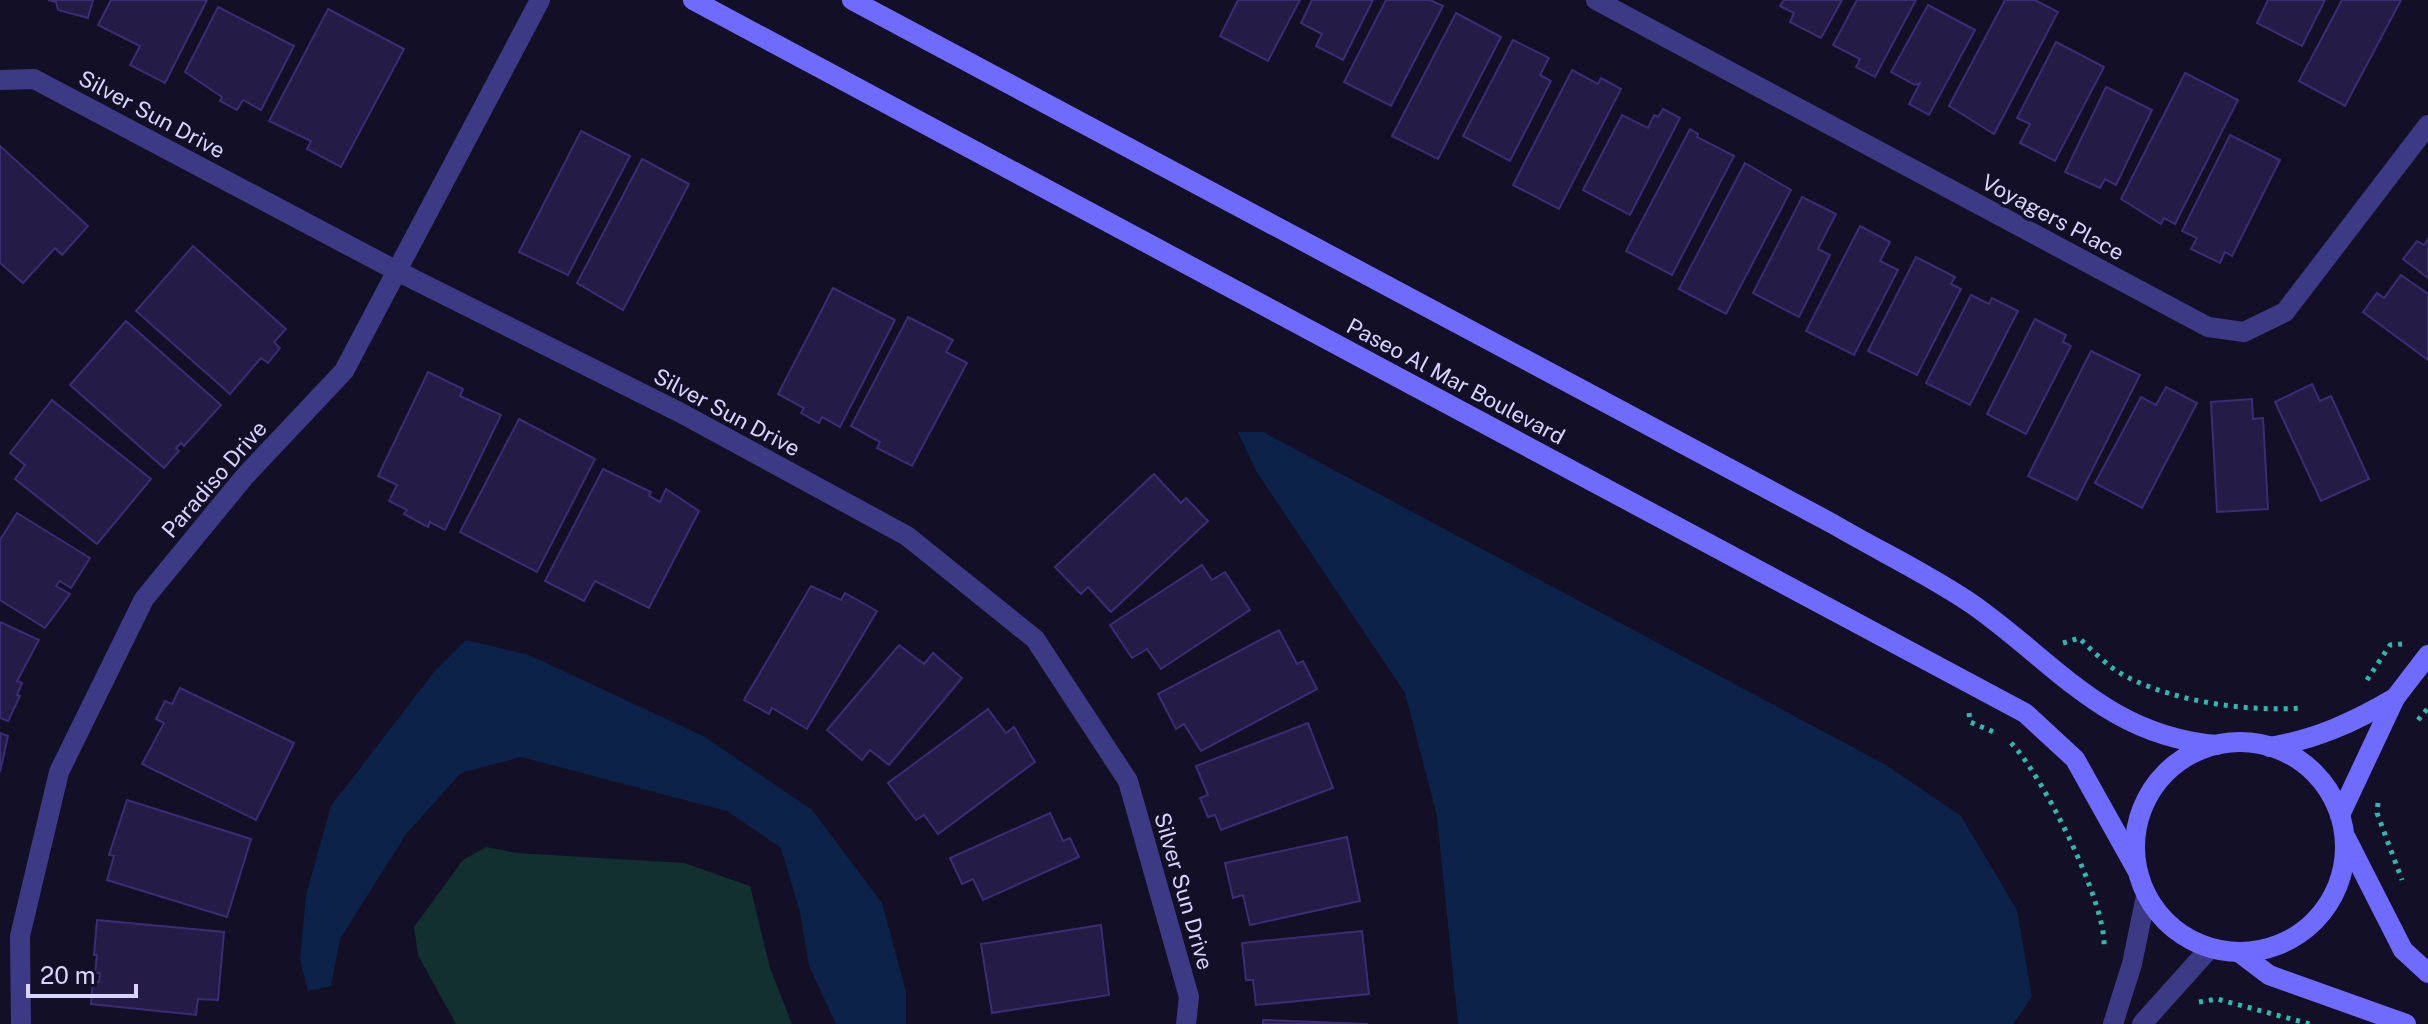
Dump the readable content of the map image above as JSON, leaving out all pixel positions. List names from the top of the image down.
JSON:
{
  "streets": {
    "main road": ["Paseo Al Mar Boulevard"],
    "street": ["Silver Sun Drive", "Voyagers Place", "Paradiso Drive"]
  },
  "crossings": [
    ["Silver Sun Drive", "Paradiso Drive"]
  ],
  "scale_bar": "20 m"
}
